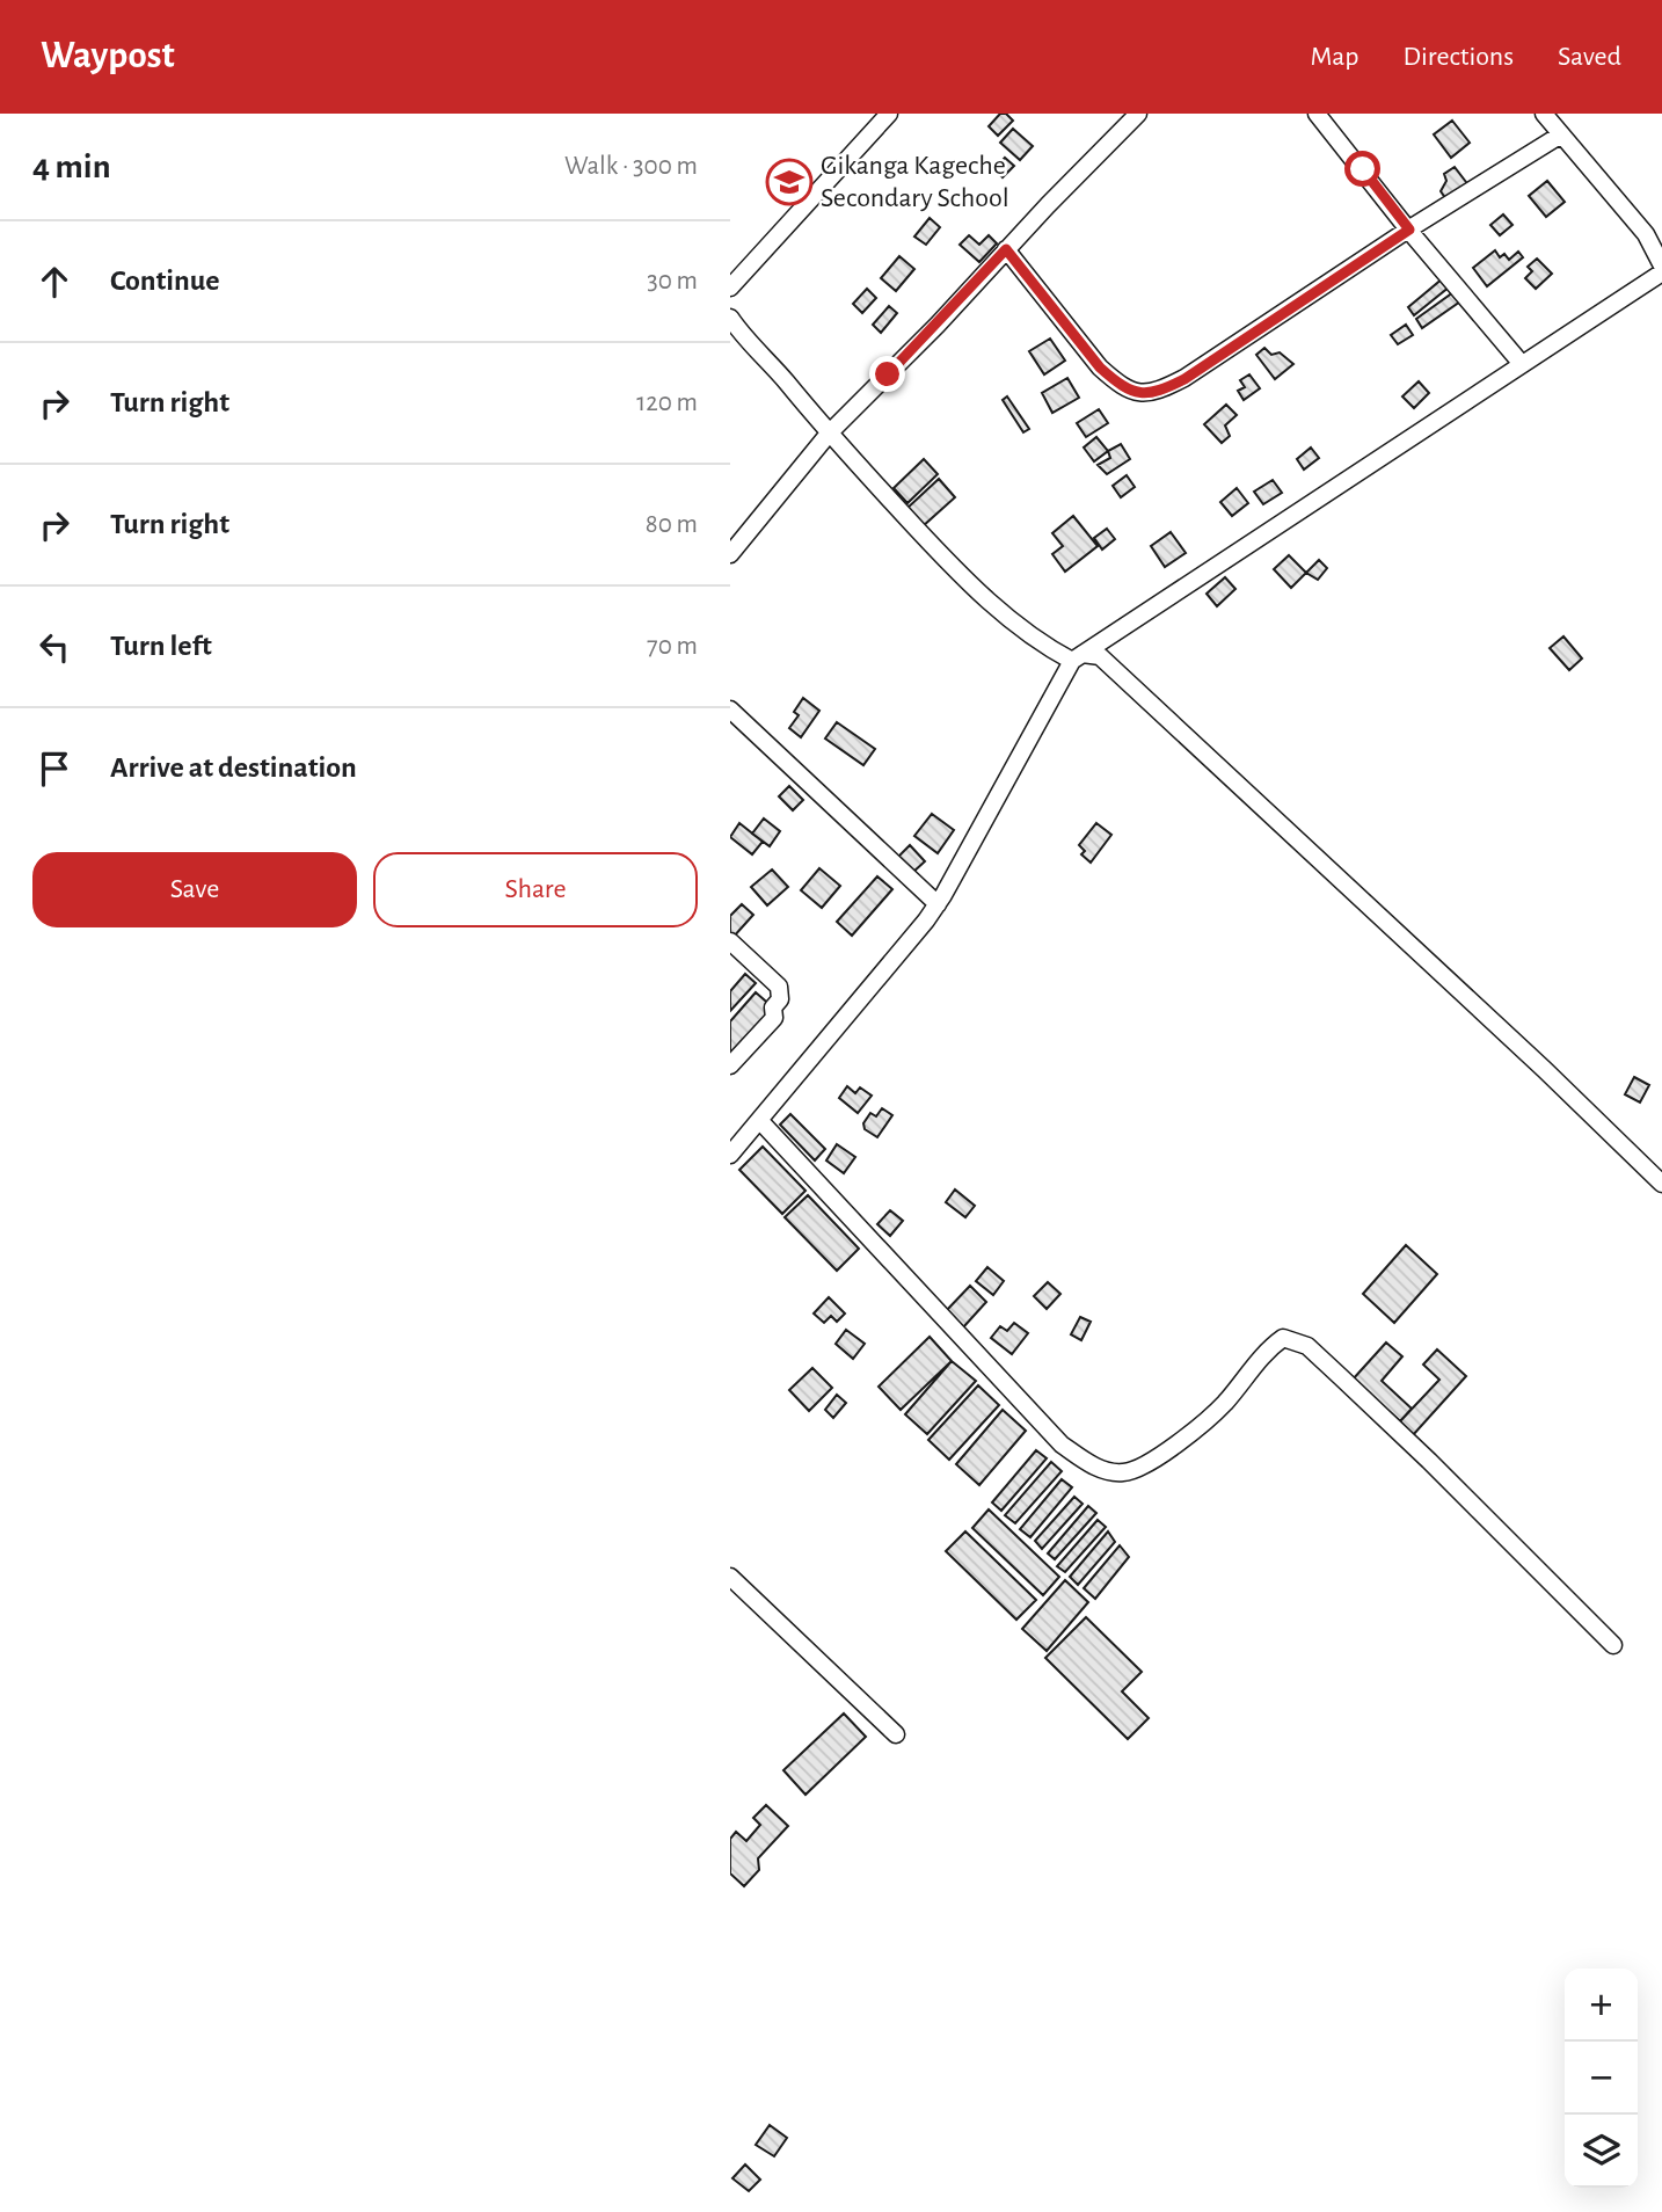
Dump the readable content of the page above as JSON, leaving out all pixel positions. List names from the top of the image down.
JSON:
{
  "places": {
    "school or university": ["Gikanga Kageche Secondary School"]
  },
  "page": {
    "header": "Waypost",
    "nav": ["Map", "Directions", "Saved"],
    "heading": ["4 min", "Walk · 300 m"],
    "list": [
      ["Continue", "30 m"],
      ["Turn right", "120 m"],
      ["Turn right", "80 m"],
      ["Turn left", "70 m"],
      "Arrive at destination"
    ],
    "buttons": ["Save", "Share"],
    "map_buttons": ["+", "−"]
  }
}
